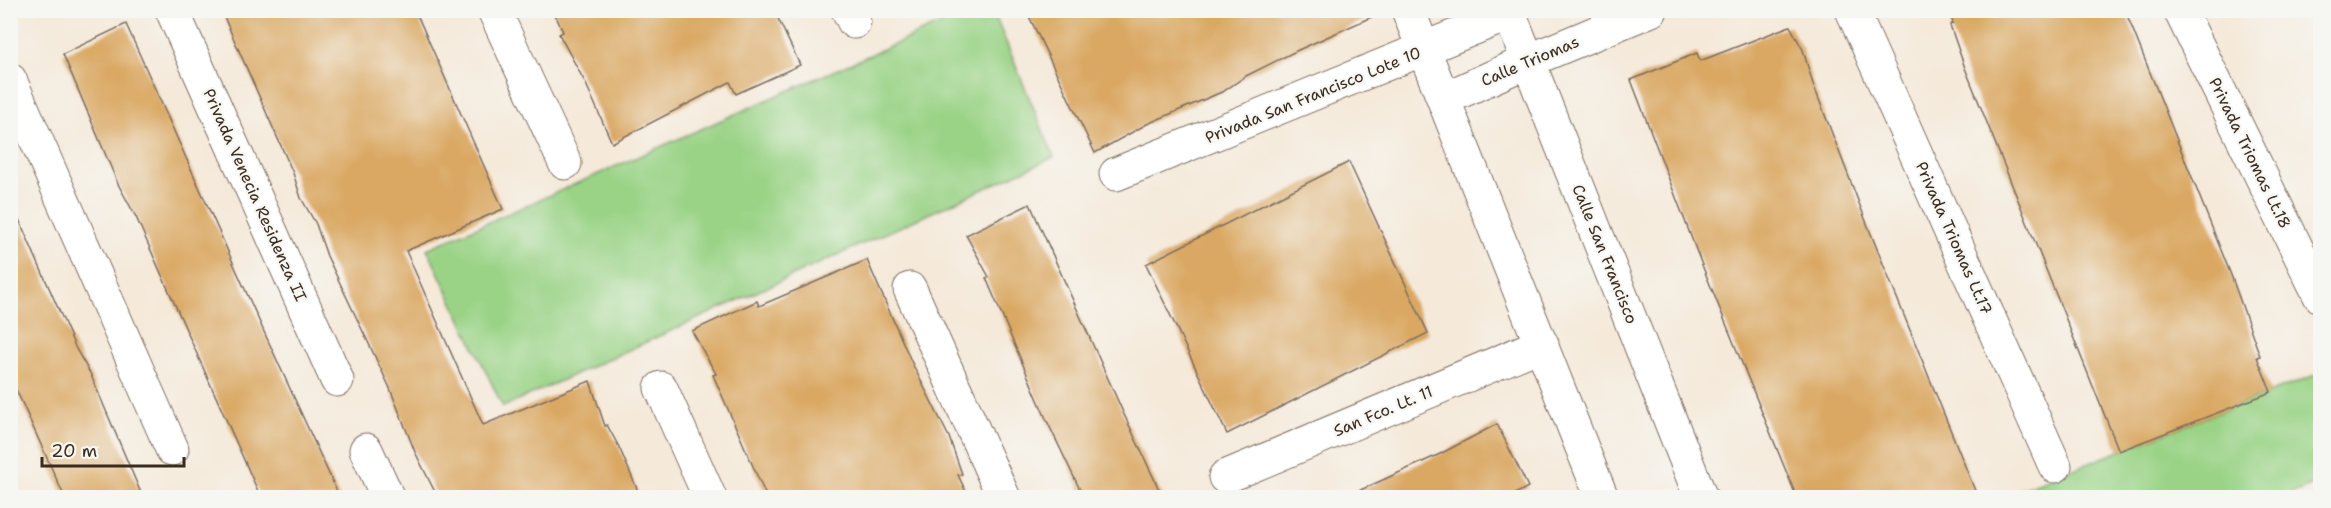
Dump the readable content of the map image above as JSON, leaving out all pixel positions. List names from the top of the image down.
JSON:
{
  "streets": {
    "street": [
      "Calle Triomas",
      "Privada San Francisco Lote 10",
      "Privada Triomas Lt.18",
      "Privada Venecia Residenza II",
      "Privada Triomas Lt.17",
      "Calle San Francisco",
      "San Fco. Lt. 11"
    ]
  },
  "crossings": [
    ["Calle Triomas", "Calle San Francisco"],
    ["Privada San Francisco Lote 10", "Calle San Francisco"]
  ],
  "scale_bar": "20 m"
}
